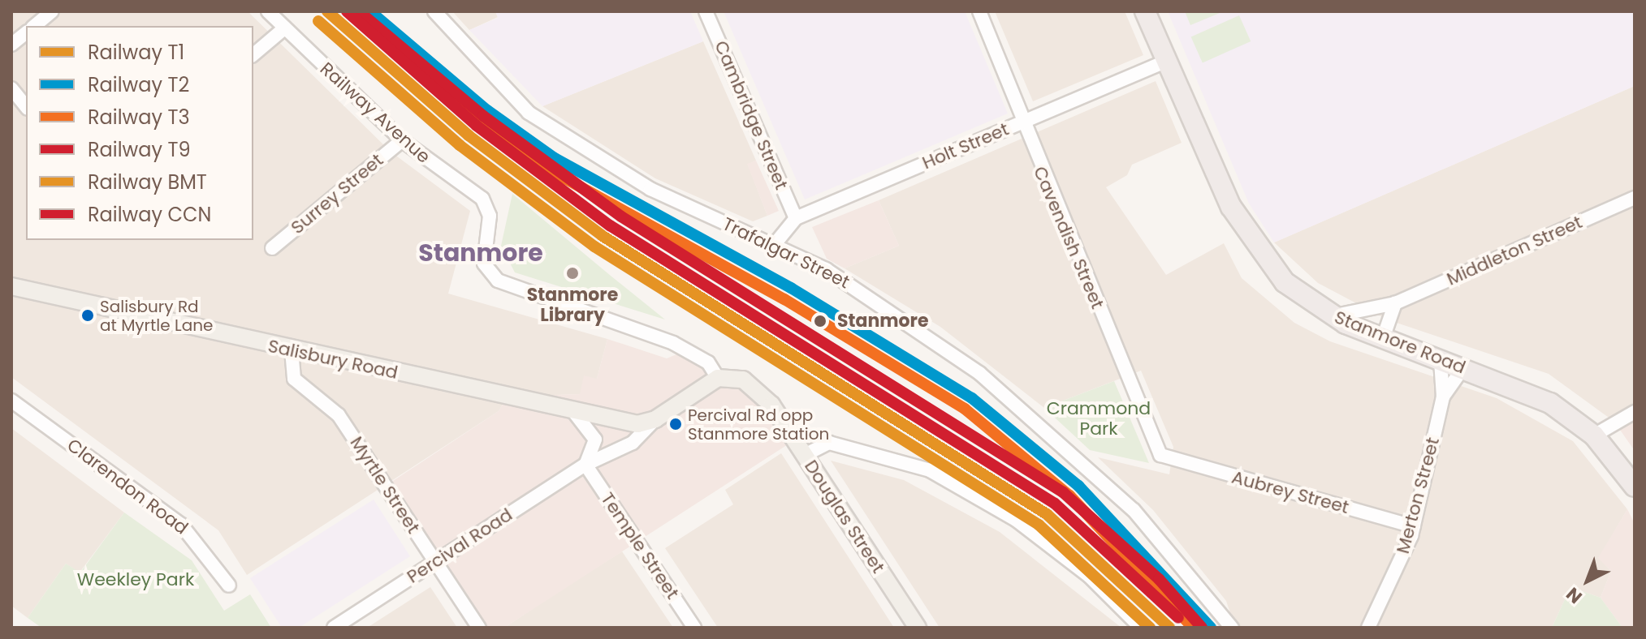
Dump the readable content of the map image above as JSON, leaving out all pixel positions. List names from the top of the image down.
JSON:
{
  "streets": {
    "highway": ["Stanmore Road"],
    "main road": ["Salisbury Road", "Douglas Street", "Percival Road"],
    "street": [
      "Railway Avenue",
      "Cambridge Street",
      "Holt Street",
      "Surrey Street",
      "Cavendish Street",
      "Middleton Street",
      "Trafalgar Street",
      "Myrtle Street",
      "Clarendon Road",
      "Aubrey Street",
      "Merton Street",
      "Temple Street"
    ]
  },
  "crossings": [
    ["Railway Avenue", "Surrey Street"],
    ["Railway Avenue", "Douglas Street"],
    ["Railway Avenue", "Percival Road"],
    ["Cambridge Street", "Holt Street"],
    ["Holt Street", "Cavendish Street"],
    ["Holt Street", "Trafalgar Street"],
    ["Holt Street", "Stanmore Road"],
    ["Cavendish Street", "Aubrey Street"],
    ["Middleton Street", "Stanmore Road"],
    ["Stanmore Road", "Merton Street"],
    ["Salisbury Road", "Myrtle Street"],
    ["Salisbury Road", "Percival Road"],
    ["Myrtle Street", "Percival Road"],
    ["Aubrey Street", "Merton Street"],
    ["Douglas Street", "Percival Road"],
    ["Percival Road", "Temple Street"]
  ],
  "districts": ["Stanmore"],
  "parks": ["Crammond Park", "Weekley Park"],
  "places": [
    "Stanmore Library",
    "Salisbury Rd at Myrtle Lane",
    "Stanmore",
    "Percival Rd opp Stanmore Station"
  ],
  "lines": [
    "rail line T1",
    "rail line T2",
    "rail line T9",
    "rail line CCN",
    "rail line T3",
    "rail line BMT"
  ],
  "legend": [
    "Railway T1",
    "Railway T2",
    "Railway T3",
    "Railway T9",
    "Railway BMT",
    "Railway CCN"
  ],
  "north": "bottom left"
}
